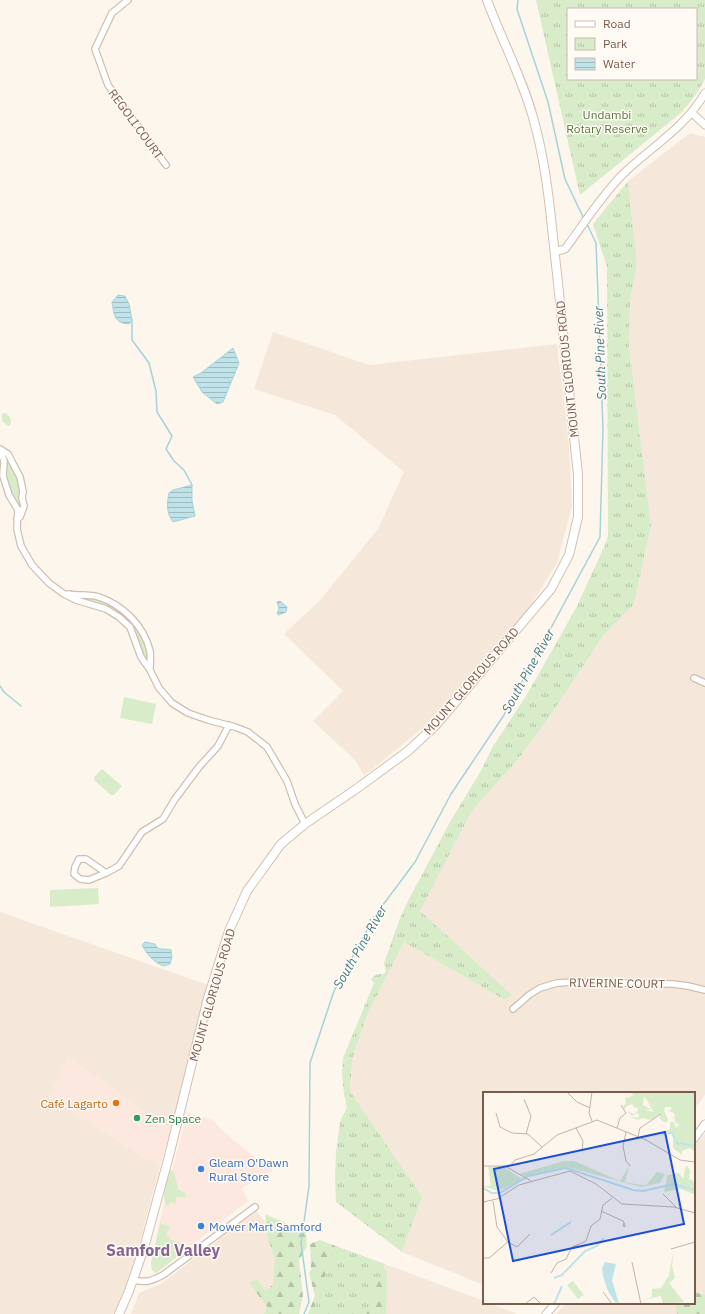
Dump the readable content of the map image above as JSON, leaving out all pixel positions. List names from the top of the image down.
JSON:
{
  "streets": {
    "main road": ["MOUNT GLORIOUS ROAD"],
    "street": ["REGOLI COURT", "RIVERINE COURT"]
  },
  "districts": ["Samford Valley"],
  "water": ["South Pine River"],
  "parks": ["Undambi Rotary Reserve"],
  "places": [
    "Café Lagarto",
    "Zen Space",
    "Gleam O'Dawn Rural Store",
    "Mower Mart Samford"
  ],
  "legend": ["Road", "Park", "Water"]
}
